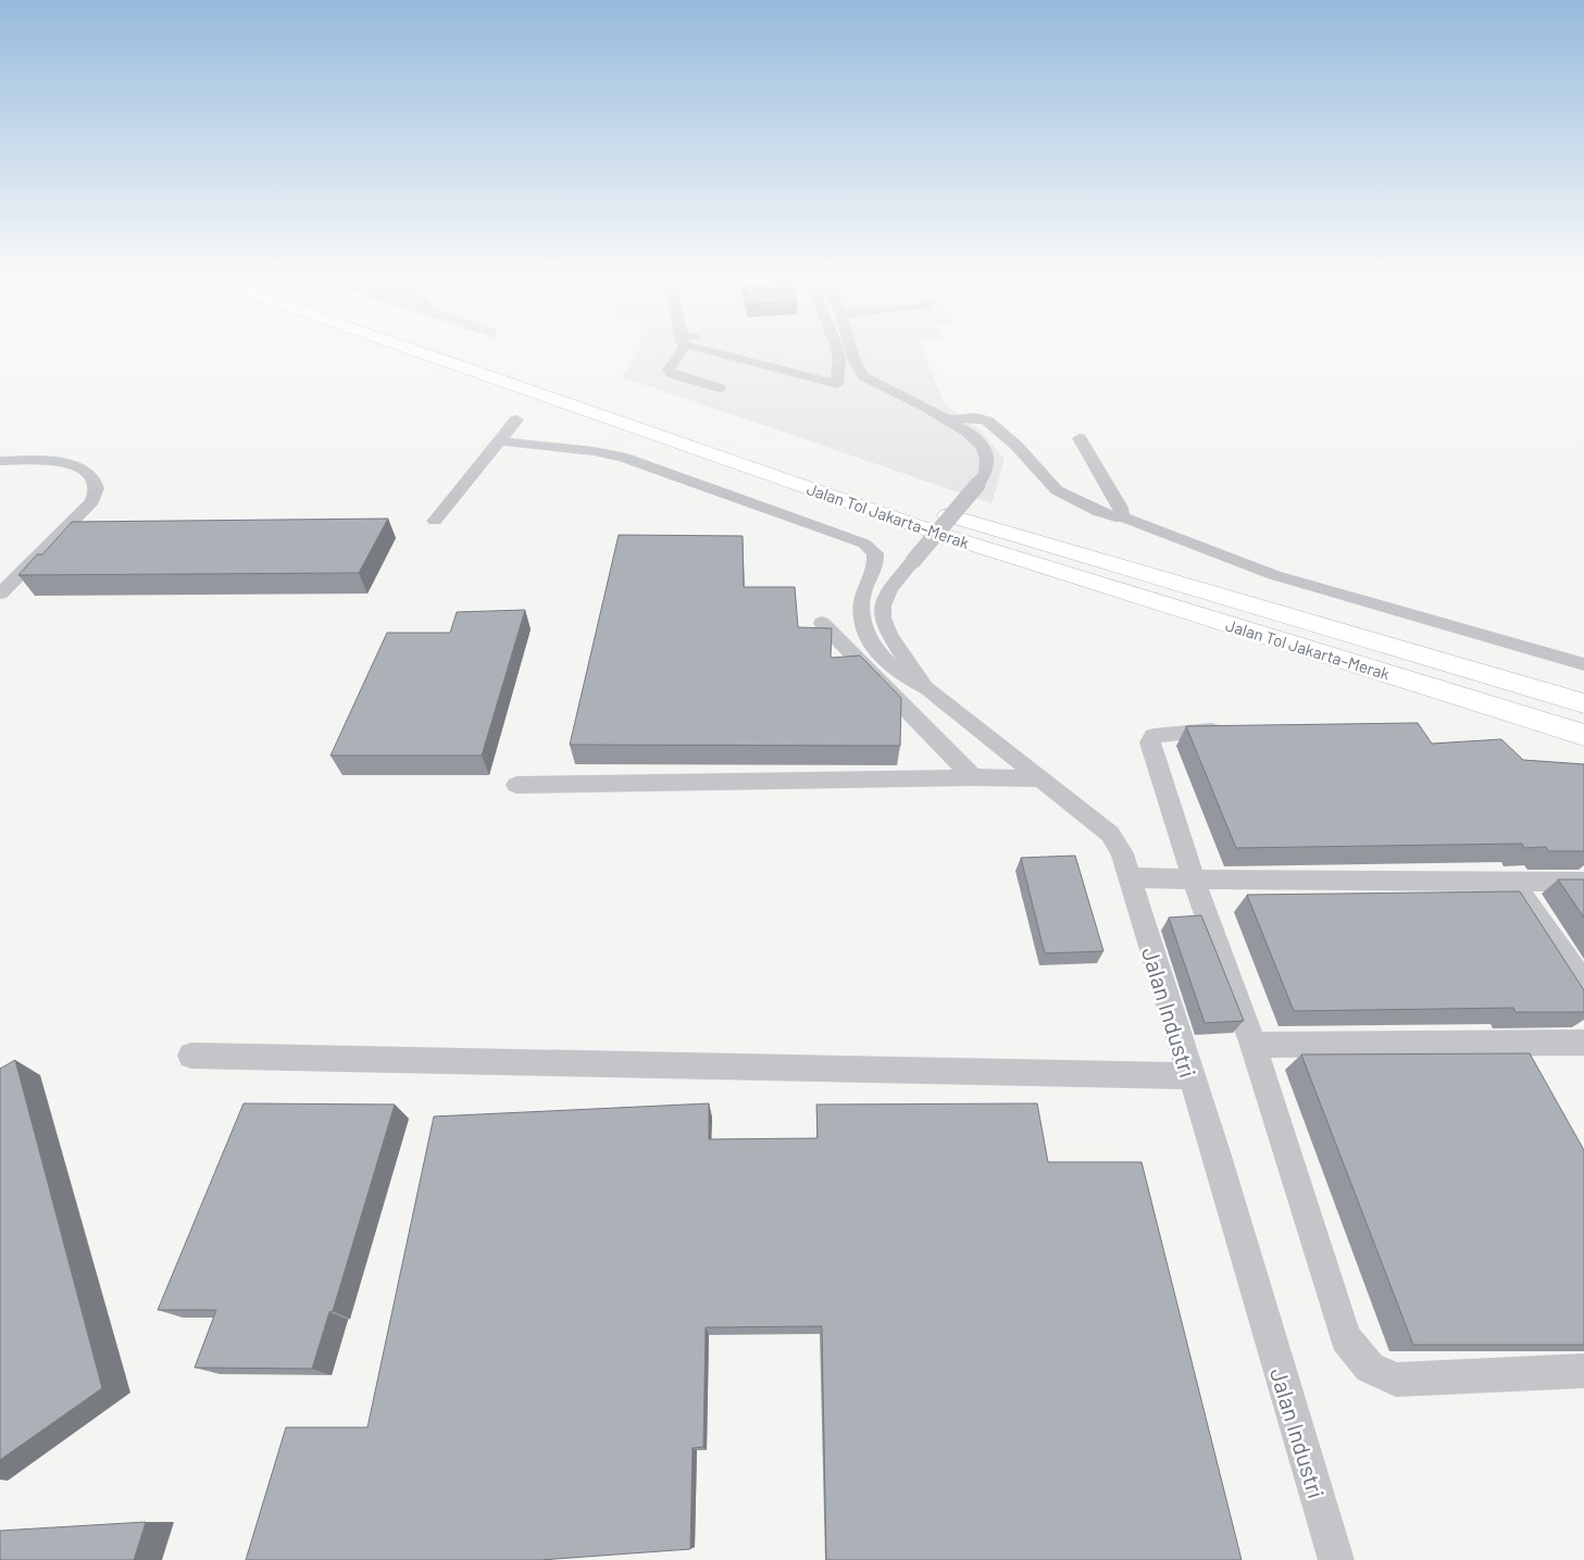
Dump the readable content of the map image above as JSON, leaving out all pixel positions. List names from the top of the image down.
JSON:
{
  "streets": {
    "highway": ["Jalan Tol Jakarta–Merak"],
    "street": ["Jalan Industri"]
  }
}
